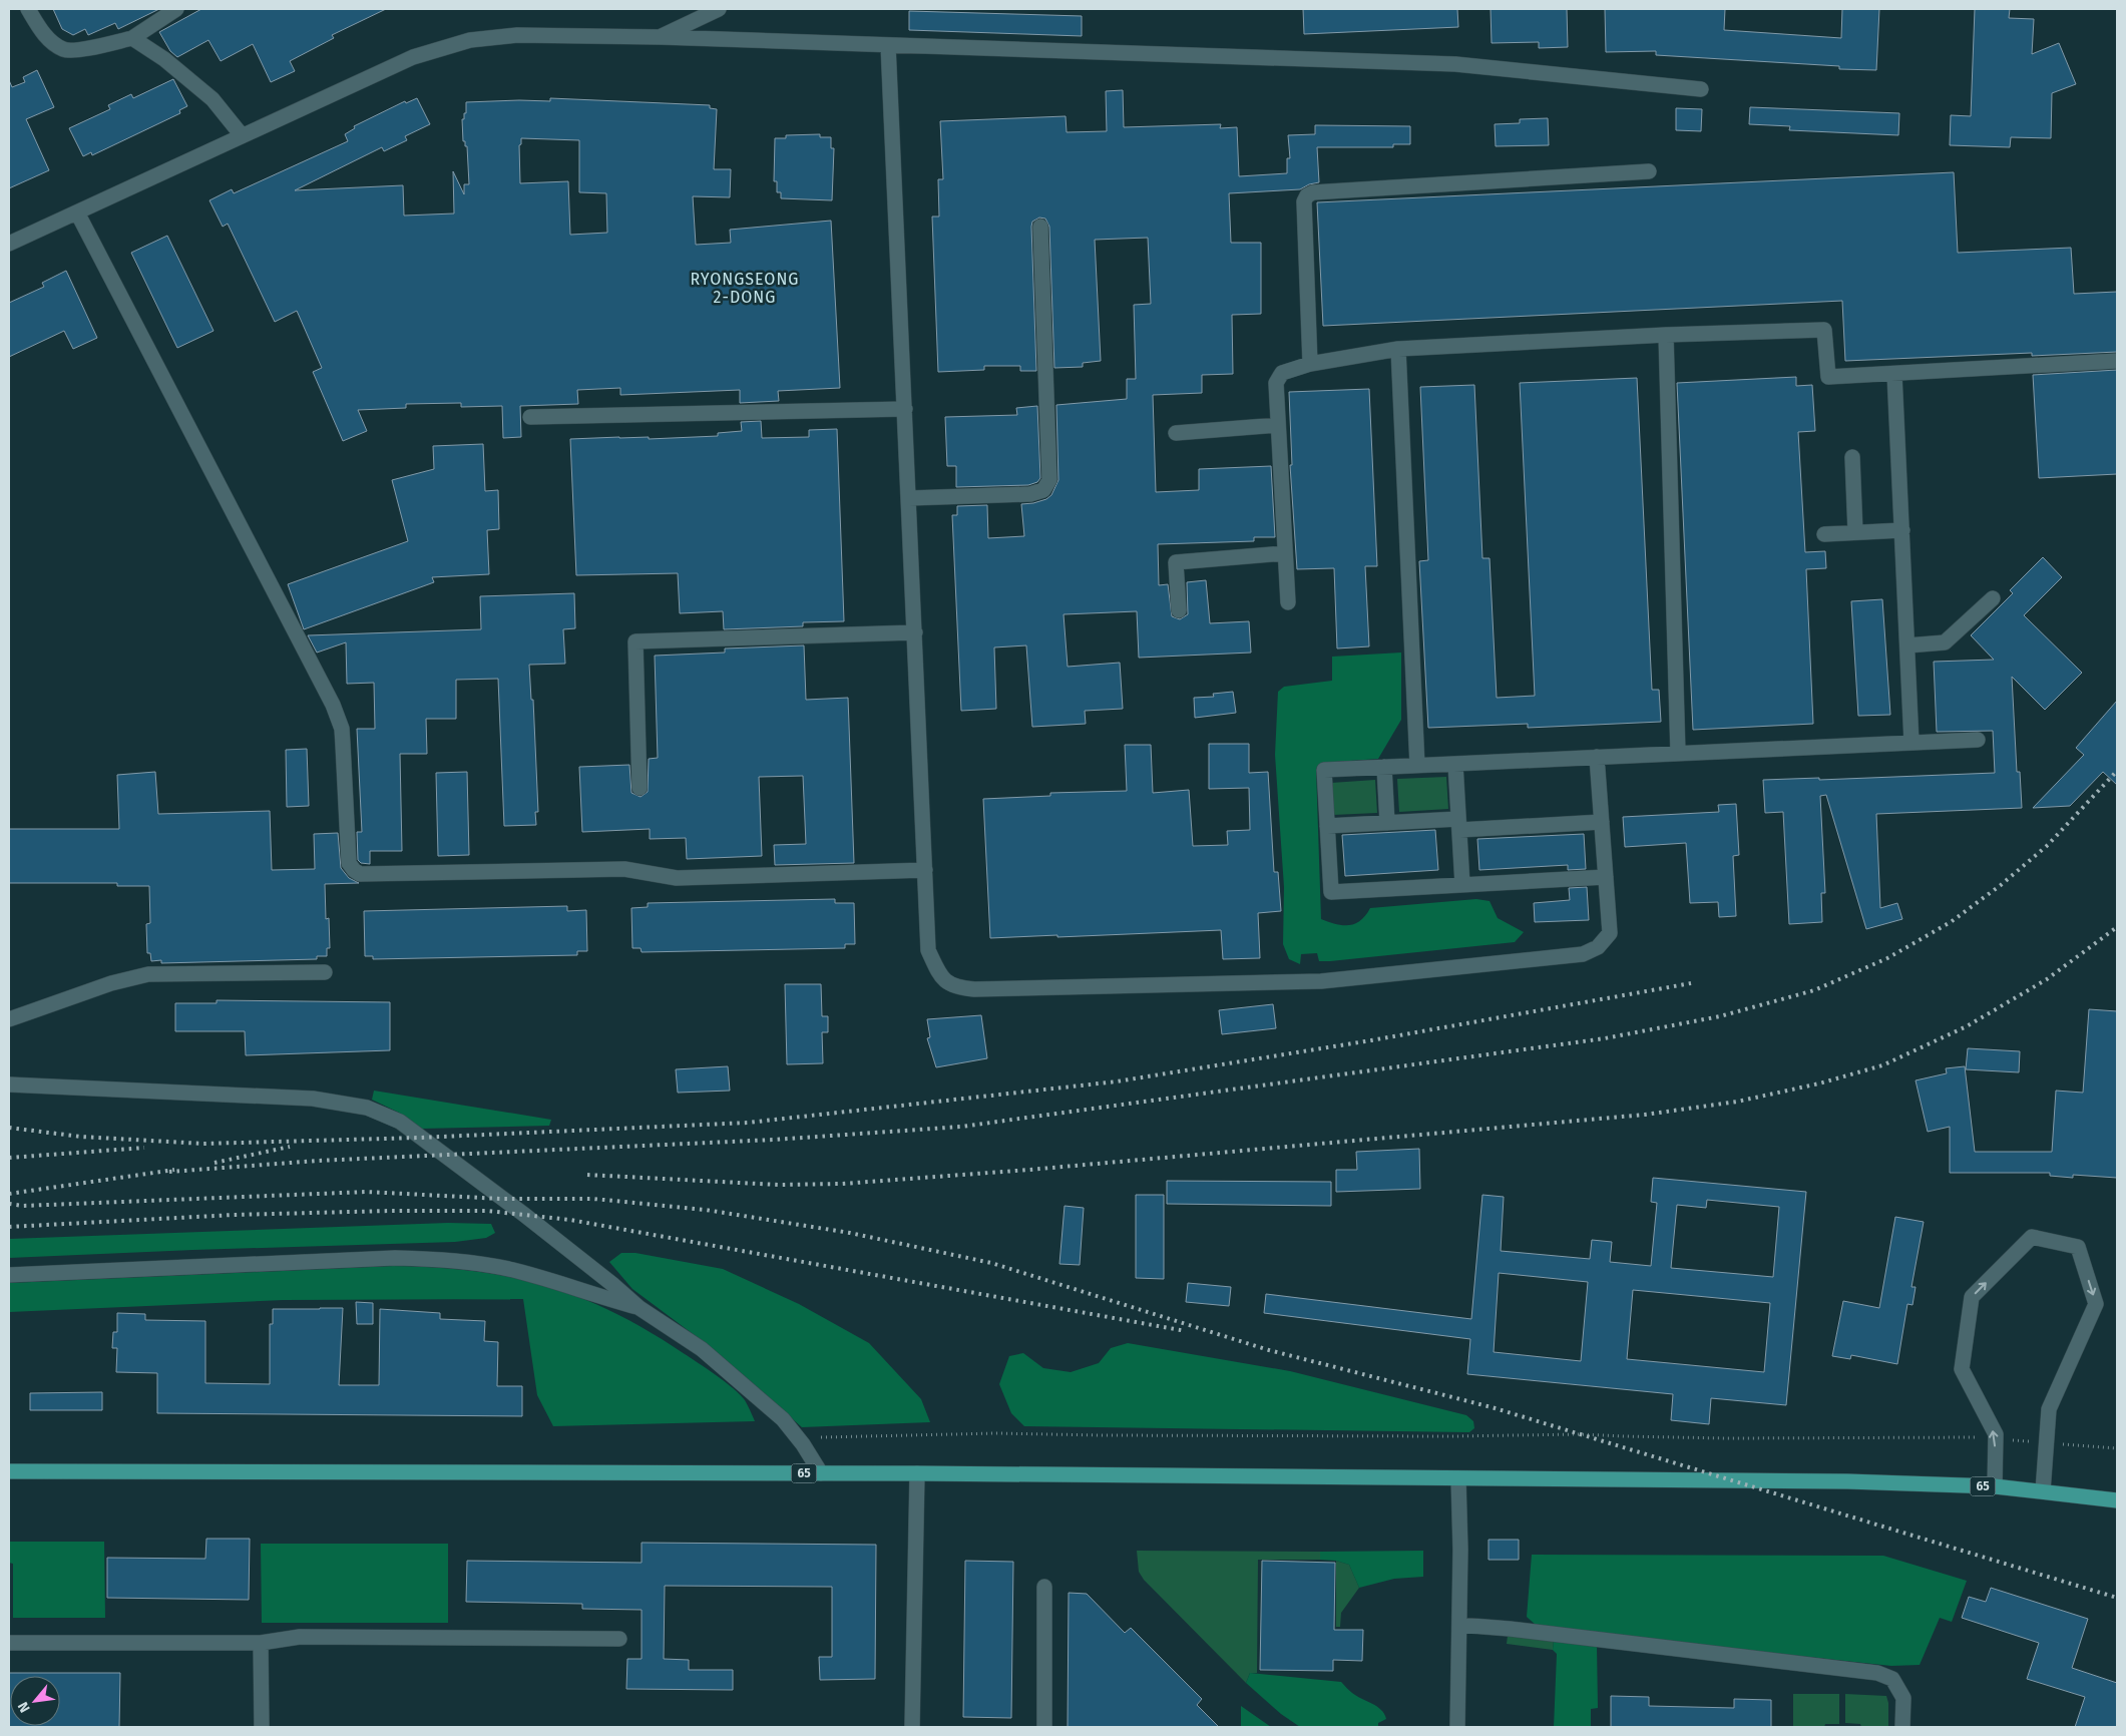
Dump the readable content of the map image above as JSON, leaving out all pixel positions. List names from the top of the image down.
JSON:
{
  "streets": {
    "main road": ["65"]
  },
  "districts": ["RYONGSEONG 2-DONG"],
  "north": "bottom left"
}
